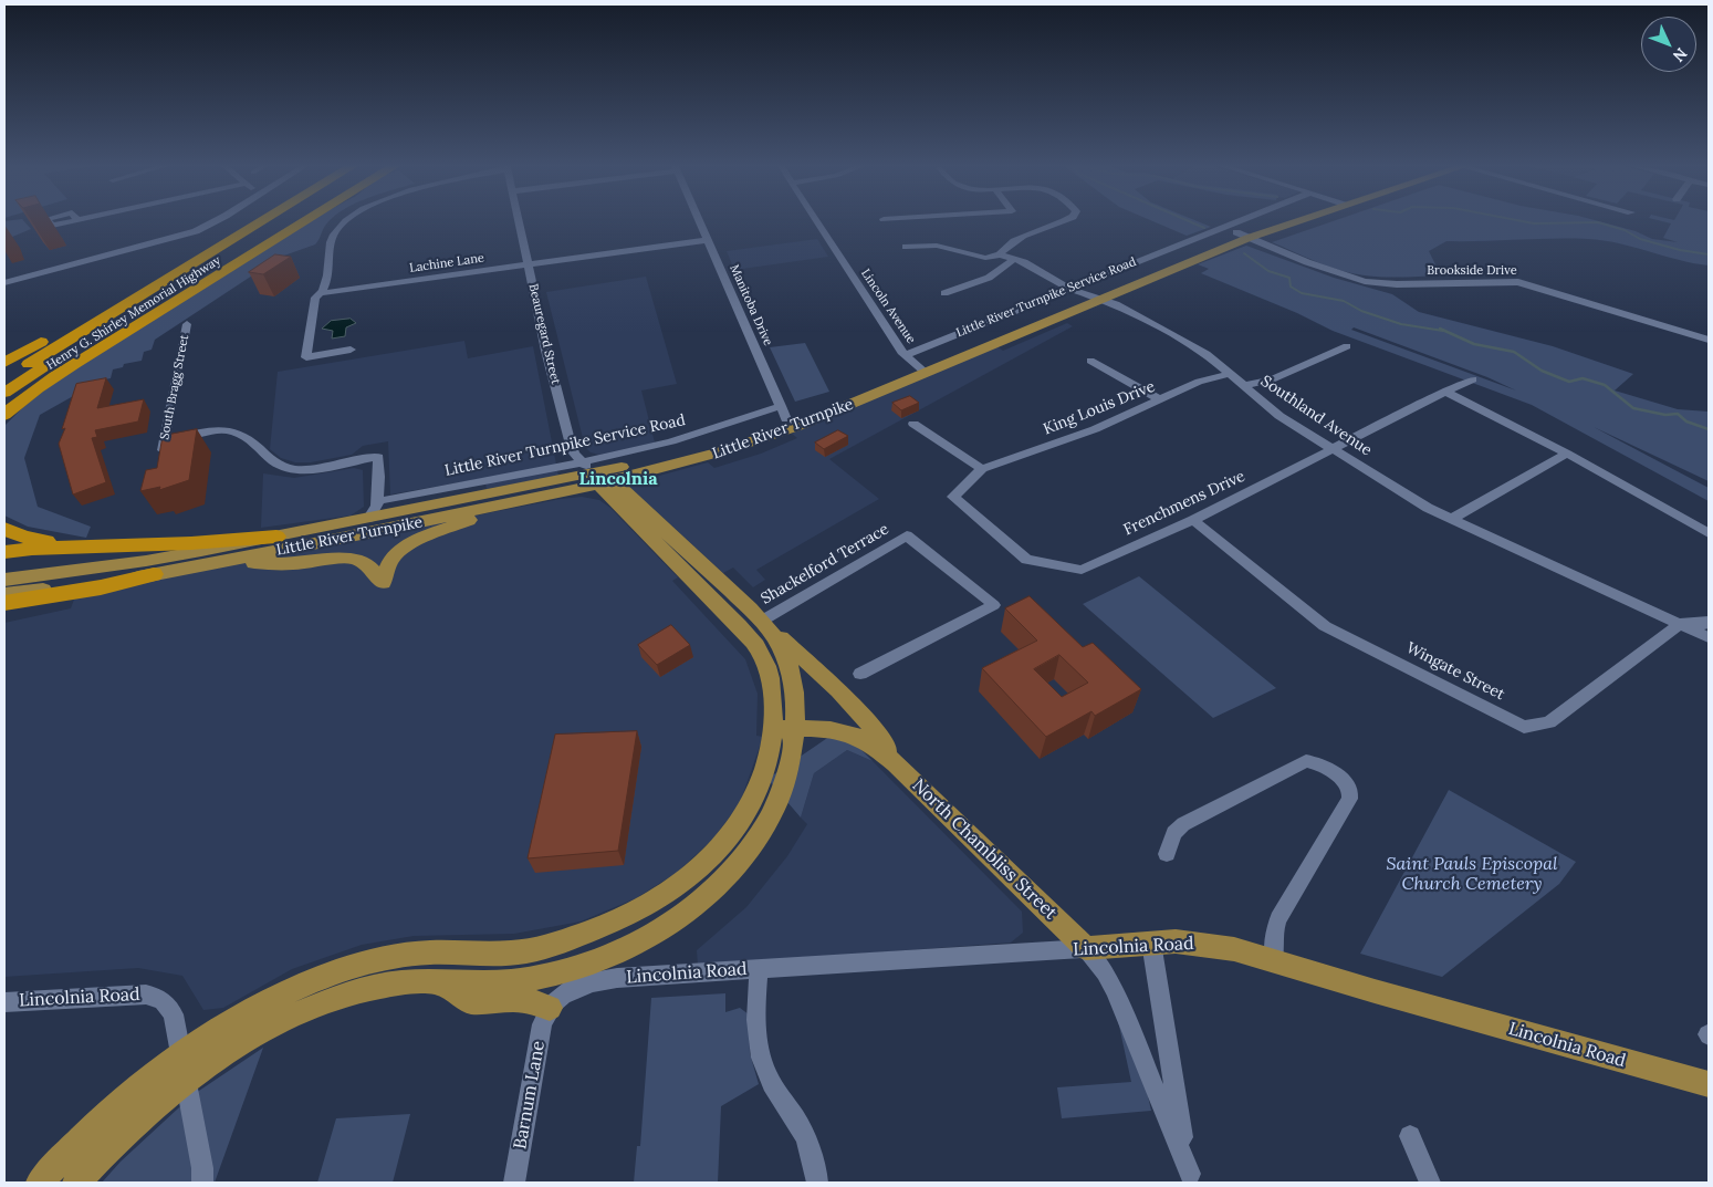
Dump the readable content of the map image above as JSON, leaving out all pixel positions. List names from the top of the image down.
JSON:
{
  "streets": {
    "highway": ["Henry G. Shirley Memorial Highway"],
    "main road": ["Little River Turnpike", "North Chambliss Street", "Lincolnia Road"],
    "street": [
      "Lachine Lane",
      "Brookside Drive",
      "Little River Turnpike Service Road",
      "Manitoba Drive",
      "Lincoln Avenue",
      "Beauregard Street",
      "South Bragg Street",
      "King Louis Drive",
      "Southland Avenue",
      "Frenchmens Drive",
      "Shackelford Terrace",
      "Wingate Street",
      "Barnum Lane"
    ]
  },
  "crossings": [
    ["Lachine Lane", "Manitoba Drive"],
    ["Lachine Lane", "Beauregard Street"],
    ["Brookside Drive", "Little River Turnpike"],
    ["Little River Turnpike Service Road", "Manitoba Drive"],
    ["Little River Turnpike Service Road", "Lincoln Avenue"],
    ["Little River Turnpike Service Road", "Beauregard Street"],
    ["Little River Turnpike Service Road", "Southland Avenue"],
    ["Little River Turnpike Service Road", "Little River Turnpike"],
    ["Manitoba Drive", "Little River Turnpike"],
    ["Lincoln Avenue", "Little River Turnpike"],
    ["Beauregard Street", "Little River Turnpike"],
    ["King Louis Drive", "Southland Avenue"],
    ["King Louis Drive", "Frenchmens Drive"],
    ["Southland Avenue", "Little River Turnpike"],
    ["Southland Avenue", "Frenchmens Drive"],
    ["Southland Avenue", "Wingate Street"],
    ["Frenchmens Drive", "Wingate Street"],
    ["North Chambliss Street", "Lincolnia Road"],
    ["Lincolnia Road", "Barnum Lane"]
  ],
  "districts": ["Lincolnia"],
  "parks": ["Saint Pauls Episcopal Church Cemetery"],
  "north": "bottom right"
}
